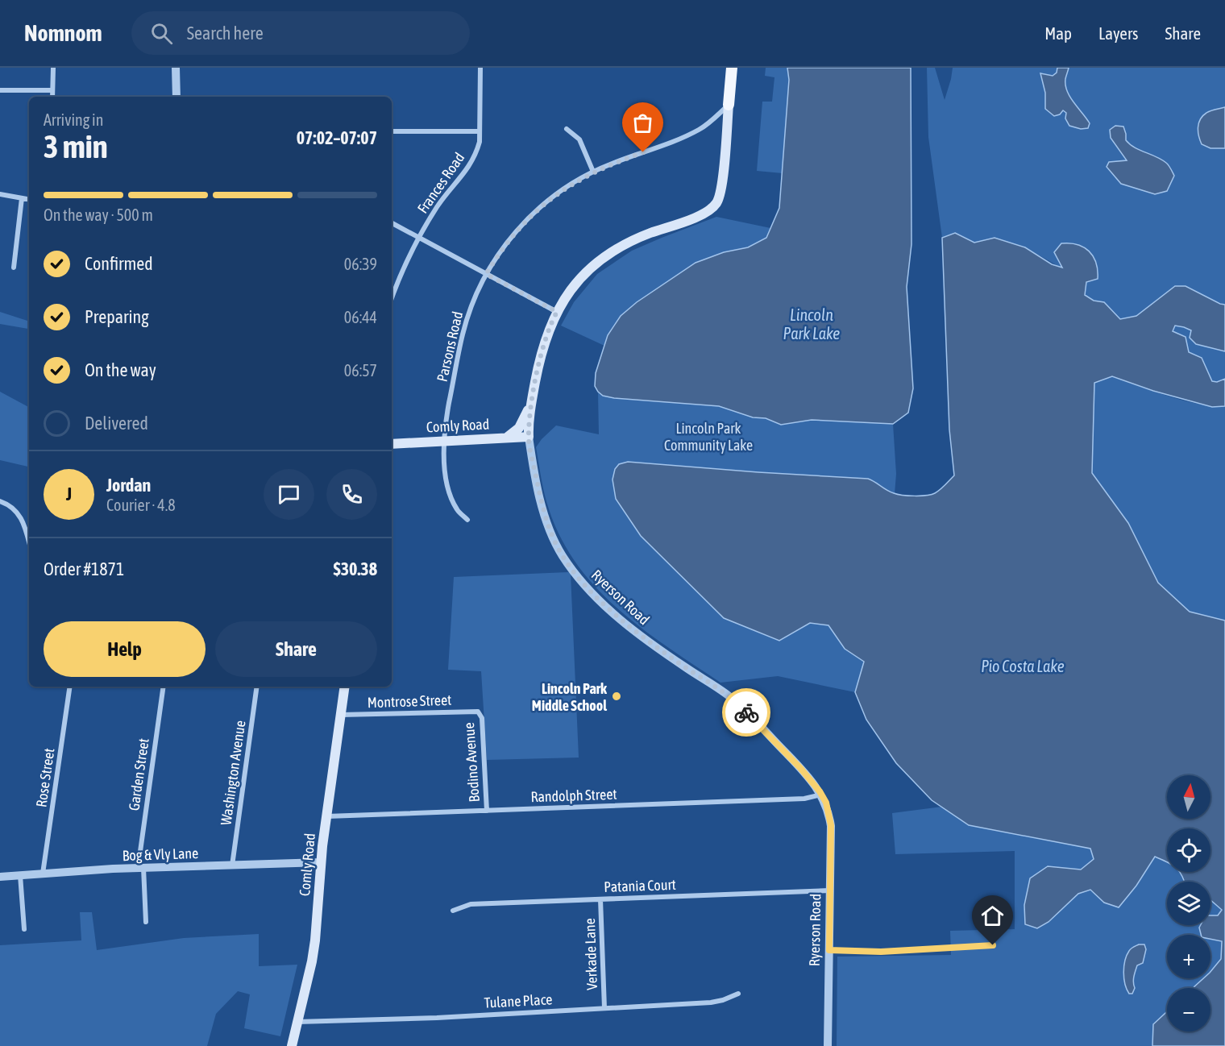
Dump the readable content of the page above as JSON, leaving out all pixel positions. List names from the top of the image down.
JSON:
{
  "streets": {
    "main road": ["Comly Road", "Ryerson Road"],
    "street": [
      "Frances Road",
      "Parsons Road",
      "Montrose Street",
      "Bodino Avenue",
      "Washington Avenue",
      "Garden Street",
      "Rose Street",
      "Randolph Street",
      "Bog & Vly Lane",
      "Patania Court",
      "Verkade Lane",
      "Tulane Place"
    ]
  },
  "crossings": [
    ["Parsons Road", "Comly Road"],
    ["Parsons Road", "Ryerson Road"],
    ["Comly Road", "Ryerson Road"],
    ["Comly Road", "Montrose Street"],
    ["Comly Road", "Randolph Street"],
    ["Comly Road", "Bog & Vly Lane"],
    ["Comly Road", "Tulane Place"],
    ["Ryerson Road", "Randolph Street"],
    ["Ryerson Road", "Patania Court"],
    ["Montrose Street", "Bodino Avenue"],
    ["Bodino Avenue", "Randolph Street"],
    ["Washington Avenue", "Bog & Vly Lane"],
    ["Garden Street", "Bog & Vly Lane"],
    ["Rose Street", "Bog & Vly Lane"],
    ["Patania Court", "Verkade Lane"],
    ["Verkade Lane", "Tulane Place"]
  ],
  "water": ["Lincoln Park Lake", "Pio Costa Lake"],
  "parks": ["Lincoln Park Community Lake"],
  "places": ["Lincoln Park Middle School"],
  "north": "top",
  "page": {
    "header": "Nomnom",
    "search": "Search here",
    "nav": ["Map", "Layers", "Share"],
    "heading": ["3 min", "Arriving in", "07:02–07:07"],
    "panel": [
      "Jordan",
      "Courier · 4.8",
      "Order #1871",
      "$30.38"
    ],
    "bar": "On the way · 500 m",
    "list": [
      ["Confirmed", "06:39"],
      ["Preparing", "06:44"],
      ["On the way", "06:57"],
      "Delivered"
    ],
    "round": "J",
    "buttons": ["Help", "Share"],
    "map_buttons": ["+", "−"]
  }
}
